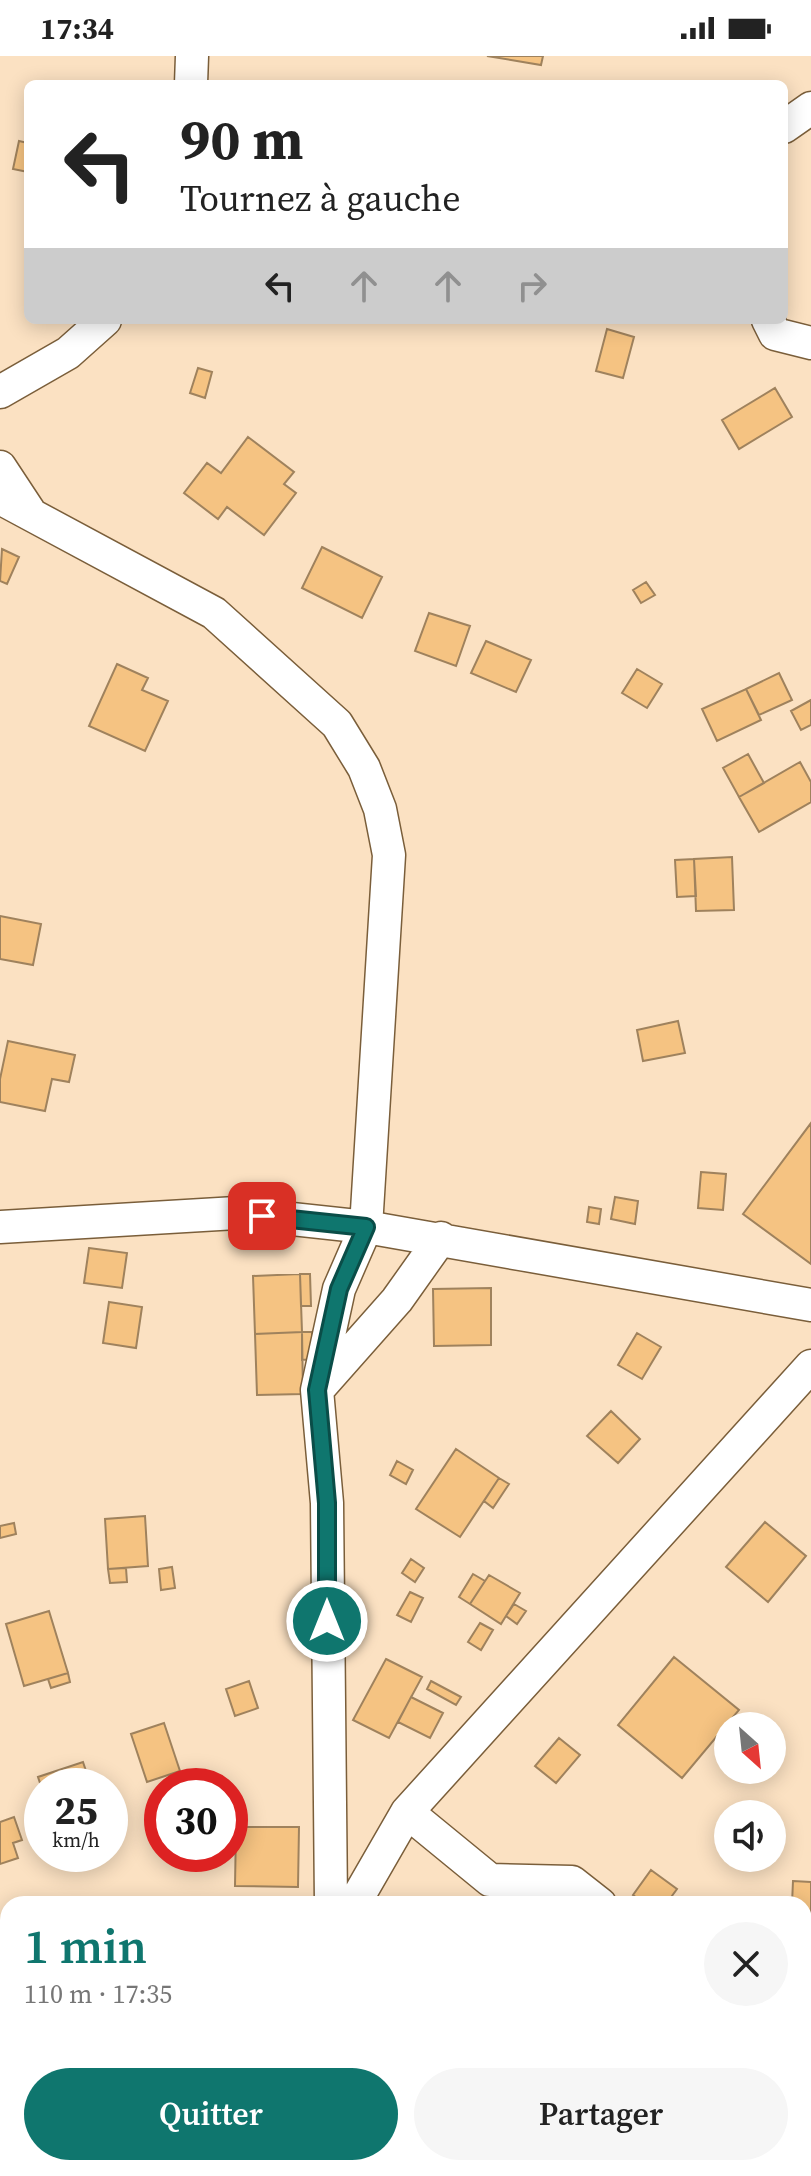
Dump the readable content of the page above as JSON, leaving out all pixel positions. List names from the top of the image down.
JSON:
{
  "north": "bottom right",
  "page": {
    "status": "17:34",
    "turn": ["90 m", "Tournez à gauche"],
    "speed": "25 km/h",
    "limit": "30",
    "heading": ["1 min", "110 m · 17:35"],
    "buttons": ["Quitter", "Partager"]
  }
}
